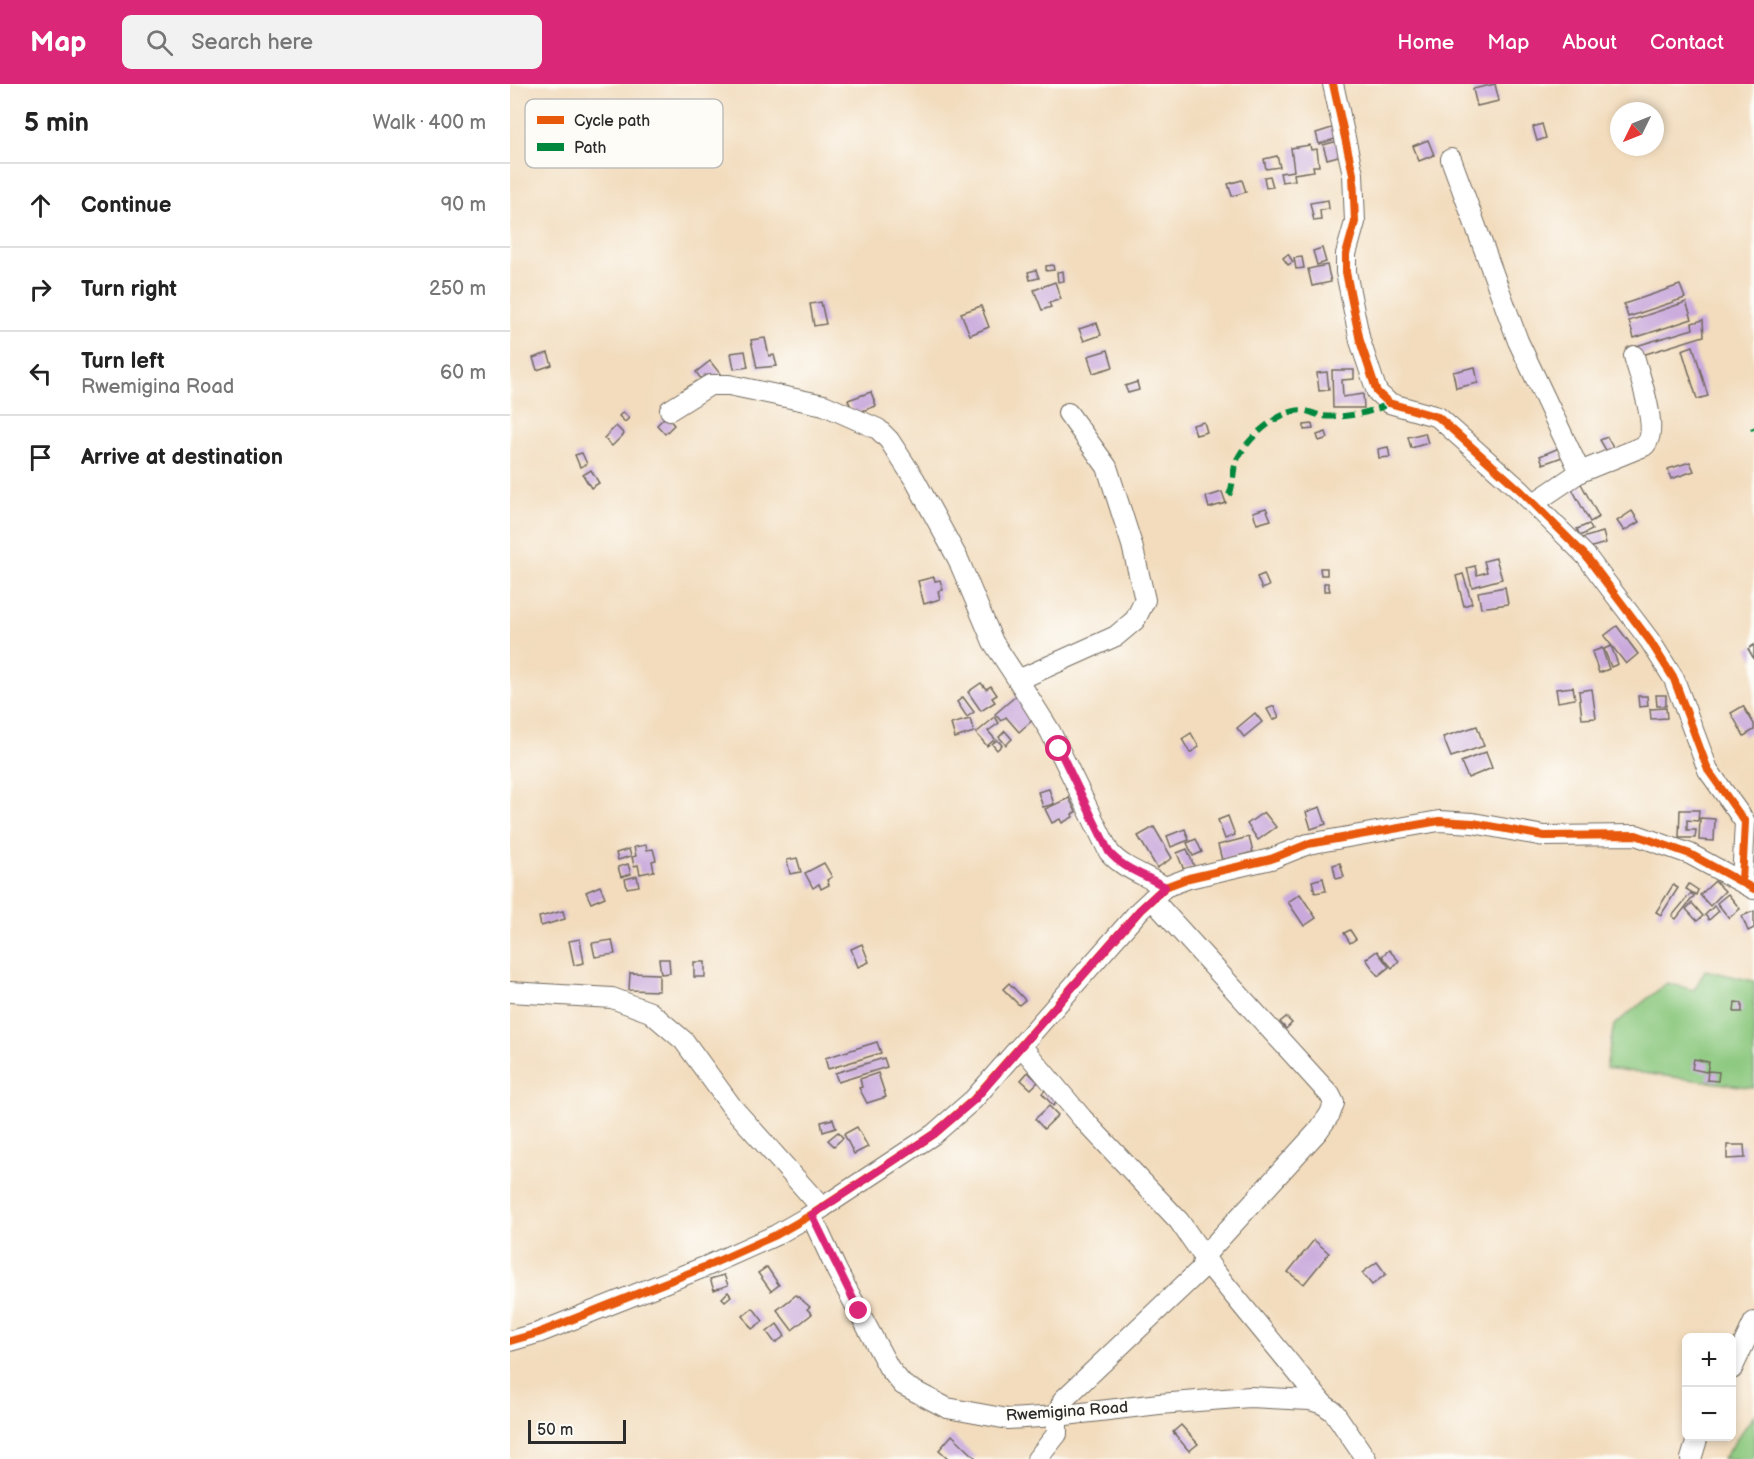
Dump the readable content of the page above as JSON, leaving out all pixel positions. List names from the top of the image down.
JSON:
{
  "streets": {
    "street": ["Rwemigina Road"]
  },
  "legend": ["Cycle path", "Path"],
  "scale_bar": "50 m",
  "north": "bottom left",
  "page": {
    "header": "Map",
    "search": "Search here",
    "nav": [
      "Home",
      "Map",
      "About",
      "Contact"
    ],
    "heading": ["5 min", "Walk · 400 m"],
    "list": [
      ["Continue", "90 m"],
      ["Turn right", "250 m"],
      ["Turn left", "Rwemigina Road", "60 m"],
      "Arrive at destination"
    ],
    "map_buttons": ["+", "−"],
    "scale": "50 m"
  }
}
